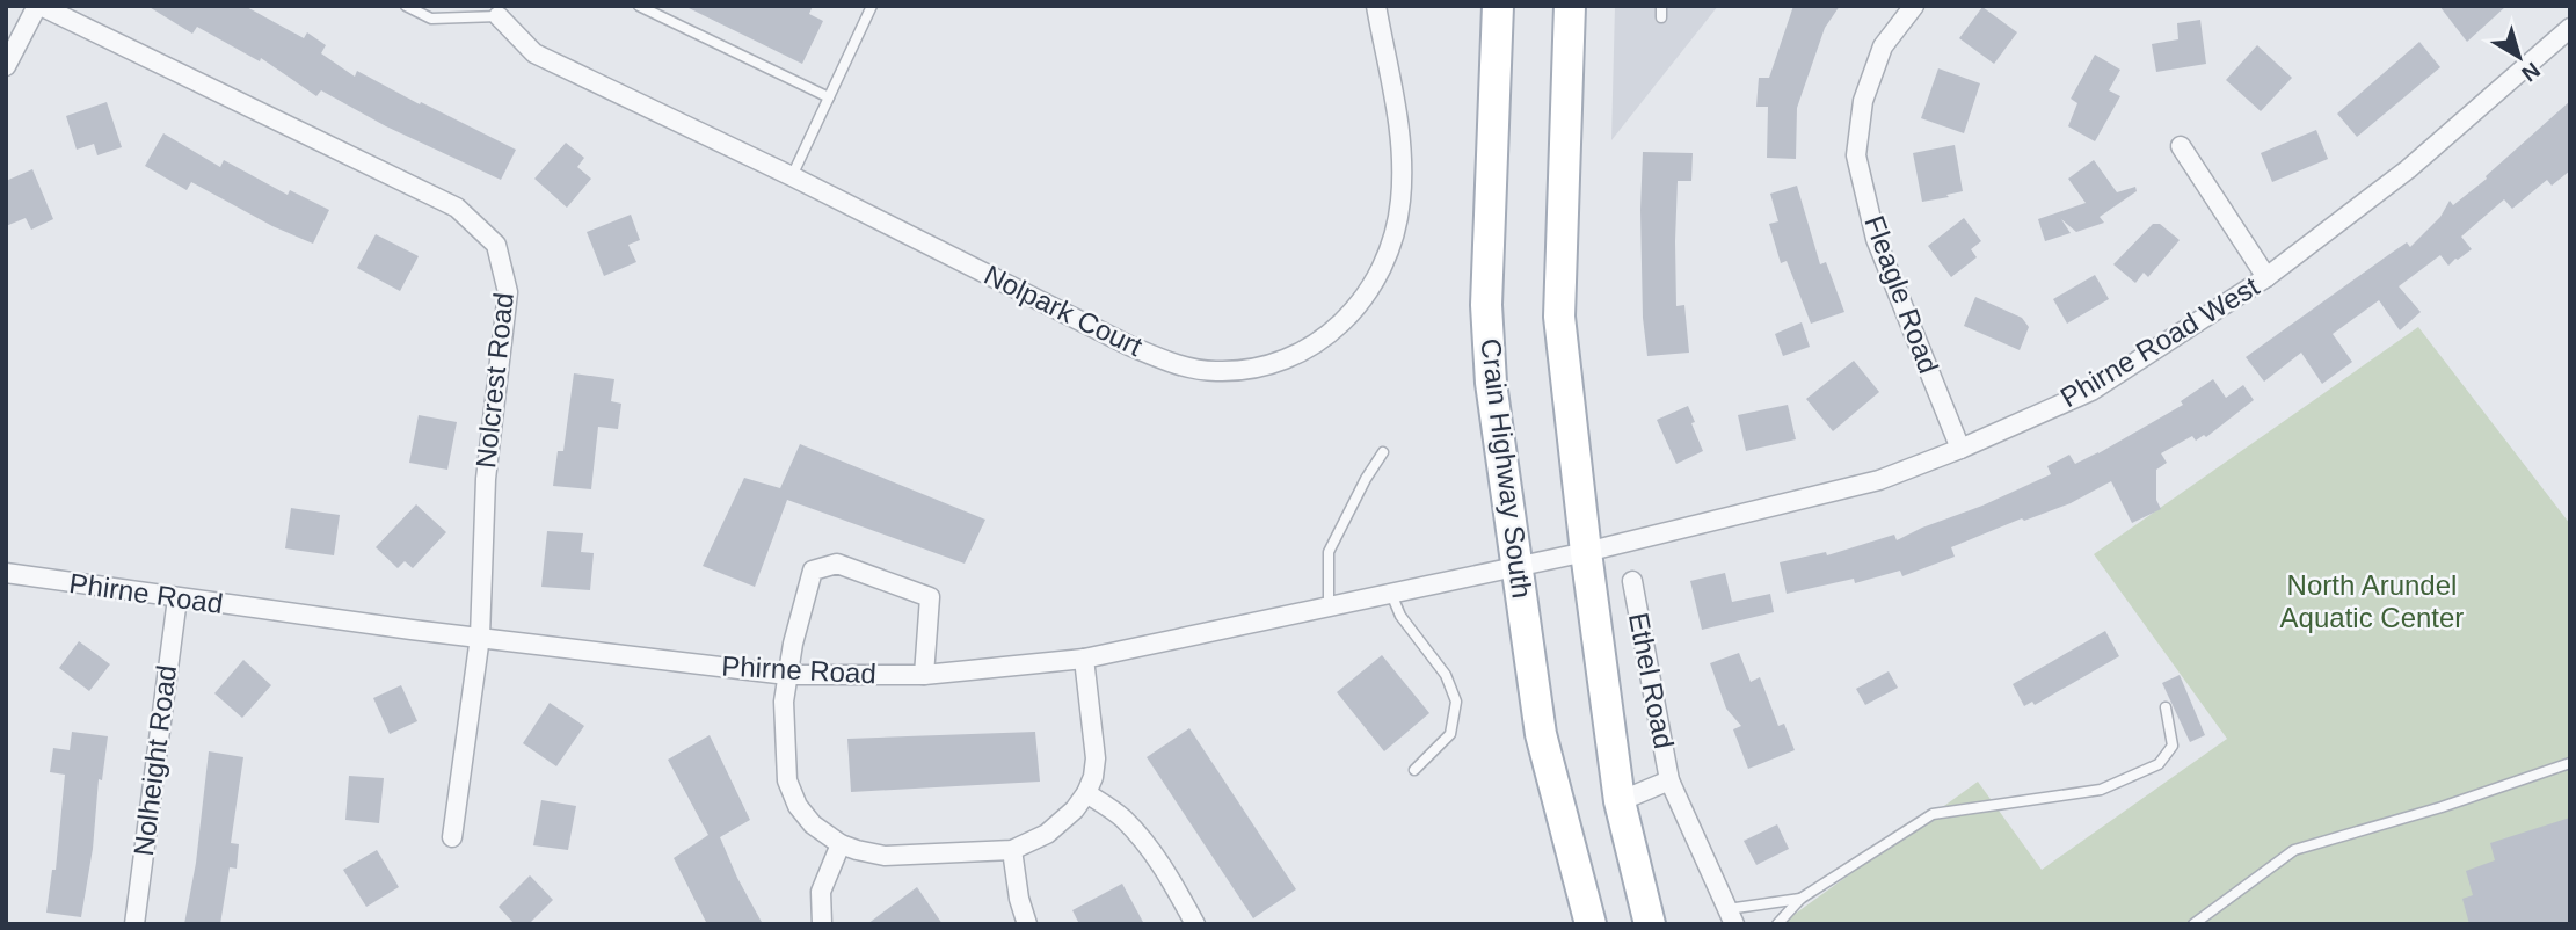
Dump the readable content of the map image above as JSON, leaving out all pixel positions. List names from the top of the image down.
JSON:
{
  "streets": {
    "main road": ["Crain Highway South"],
    "street": [
      "Fleagle Road",
      "Nolpark Court",
      "Phirne Road West",
      "Nolcrest Road",
      "Phirne Road",
      "Ethel Road",
      "Nolheight Road"
    ]
  },
  "crossings": [
    ["Fleagle Road", "Phirne Road West"],
    ["Phirne Road West", "Phirne Road"],
    ["Nolcrest Road", "Phirne Road"],
    ["Crain Highway South", "Phirne Road"],
    ["Phirne Road", "Nolheight Road"]
  ],
  "parks": ["North Arundel Aquatic Center"],
  "north": "bottom right"
}
